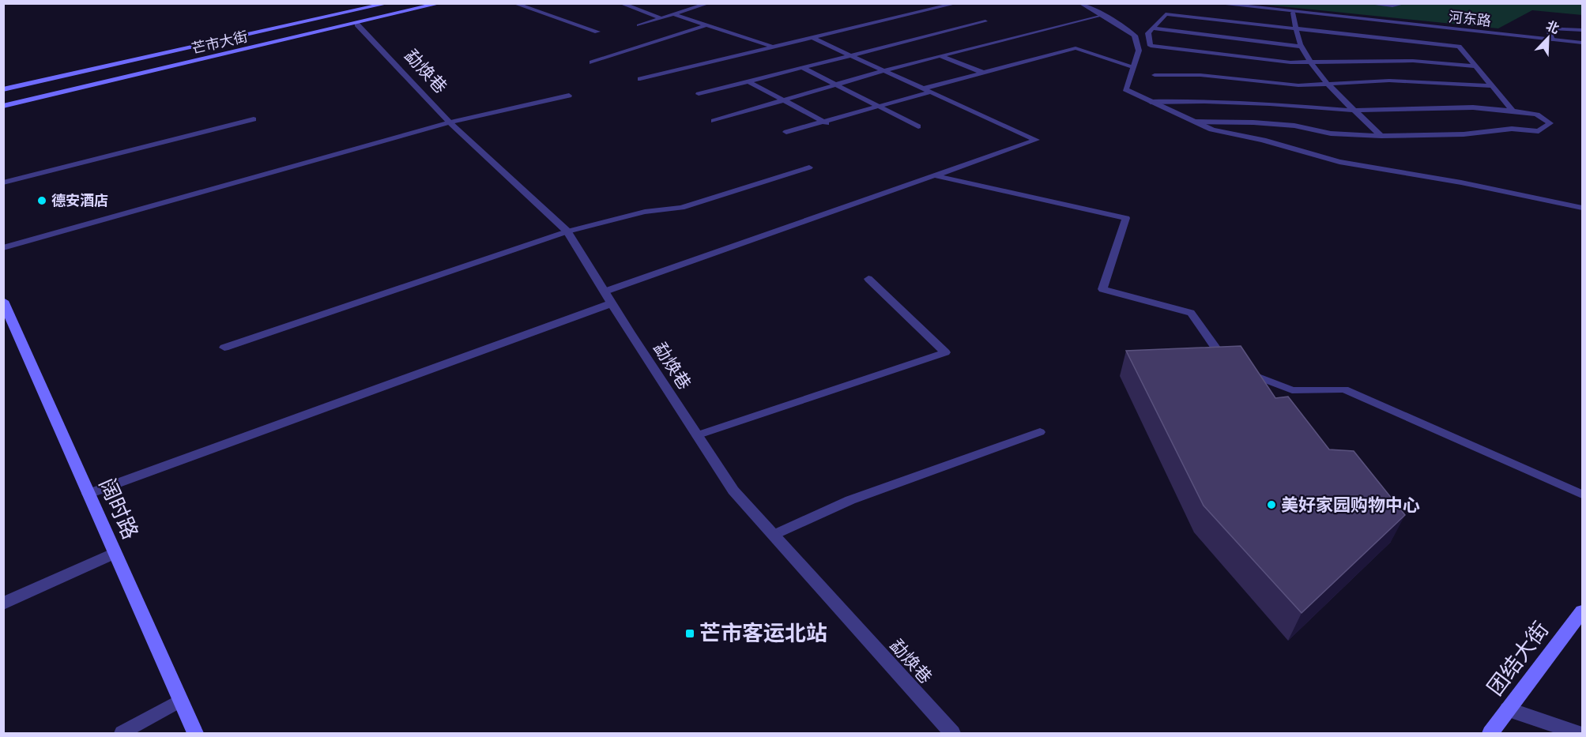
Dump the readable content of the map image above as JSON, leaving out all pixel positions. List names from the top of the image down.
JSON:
{
  "streets": {
    "main road": ["芒市大街", "阔时路", "团结大街"],
    "street": ["河东路", "勐焕巷"]
  },
  "crossings": [
    ["芒市大街", "勐焕巷"]
  ],
  "places": {
    "other": ["德安酒店", "美好家园购物中心"],
    "transit": ["芒市客运北站"]
  },
  "north": "top right"
}
